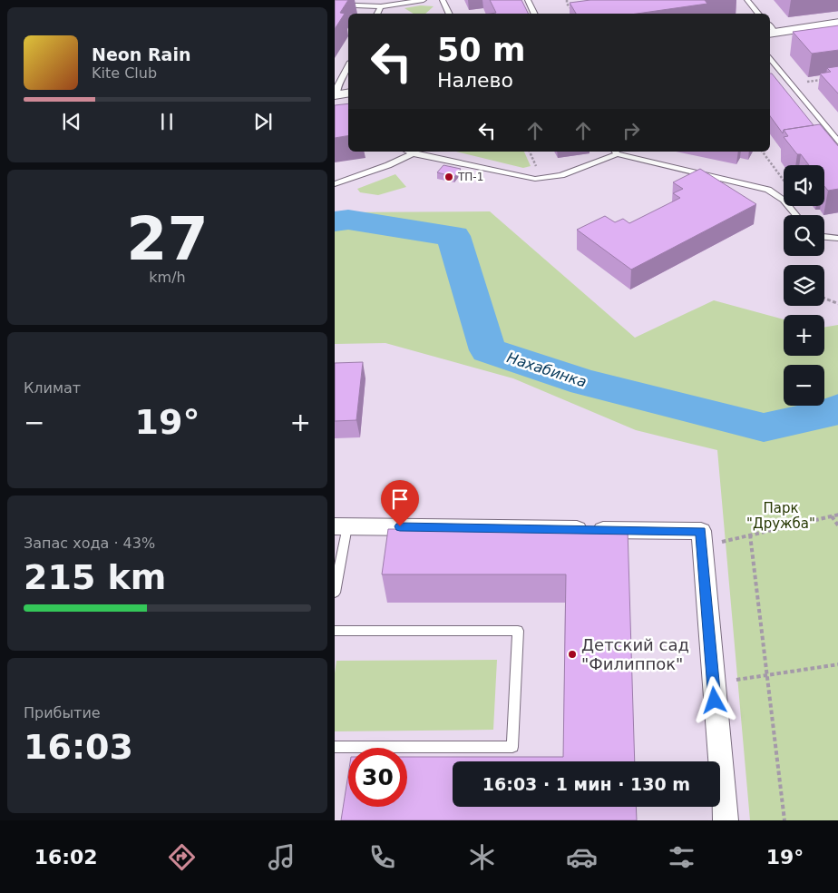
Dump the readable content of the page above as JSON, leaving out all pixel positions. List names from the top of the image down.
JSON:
{
  "water": ["Нахабинка"],
  "parks": ["Парк \"Дружба\""],
  "places": ["ТП-1", "Детский сад \"Филиппок\""],
  "page": {
    "turn": ["50 m", "Налево"],
    "song": ["Neon Rain", "Kite Club"],
    "map_buttons": ["+", "−"],
    "tile": [
      ["27", "km/h"],
      "Климат",
      ["Запас хода · 43%", "215 km"],
      ["Прибытие", "16:03"]
    ],
    "heat": ["−", "19°", "+"],
    "limit": "30",
    "trip": "16:03 · 1 мин · 130 m",
    "tabs": ["16:02", "19°"]
  }
}
